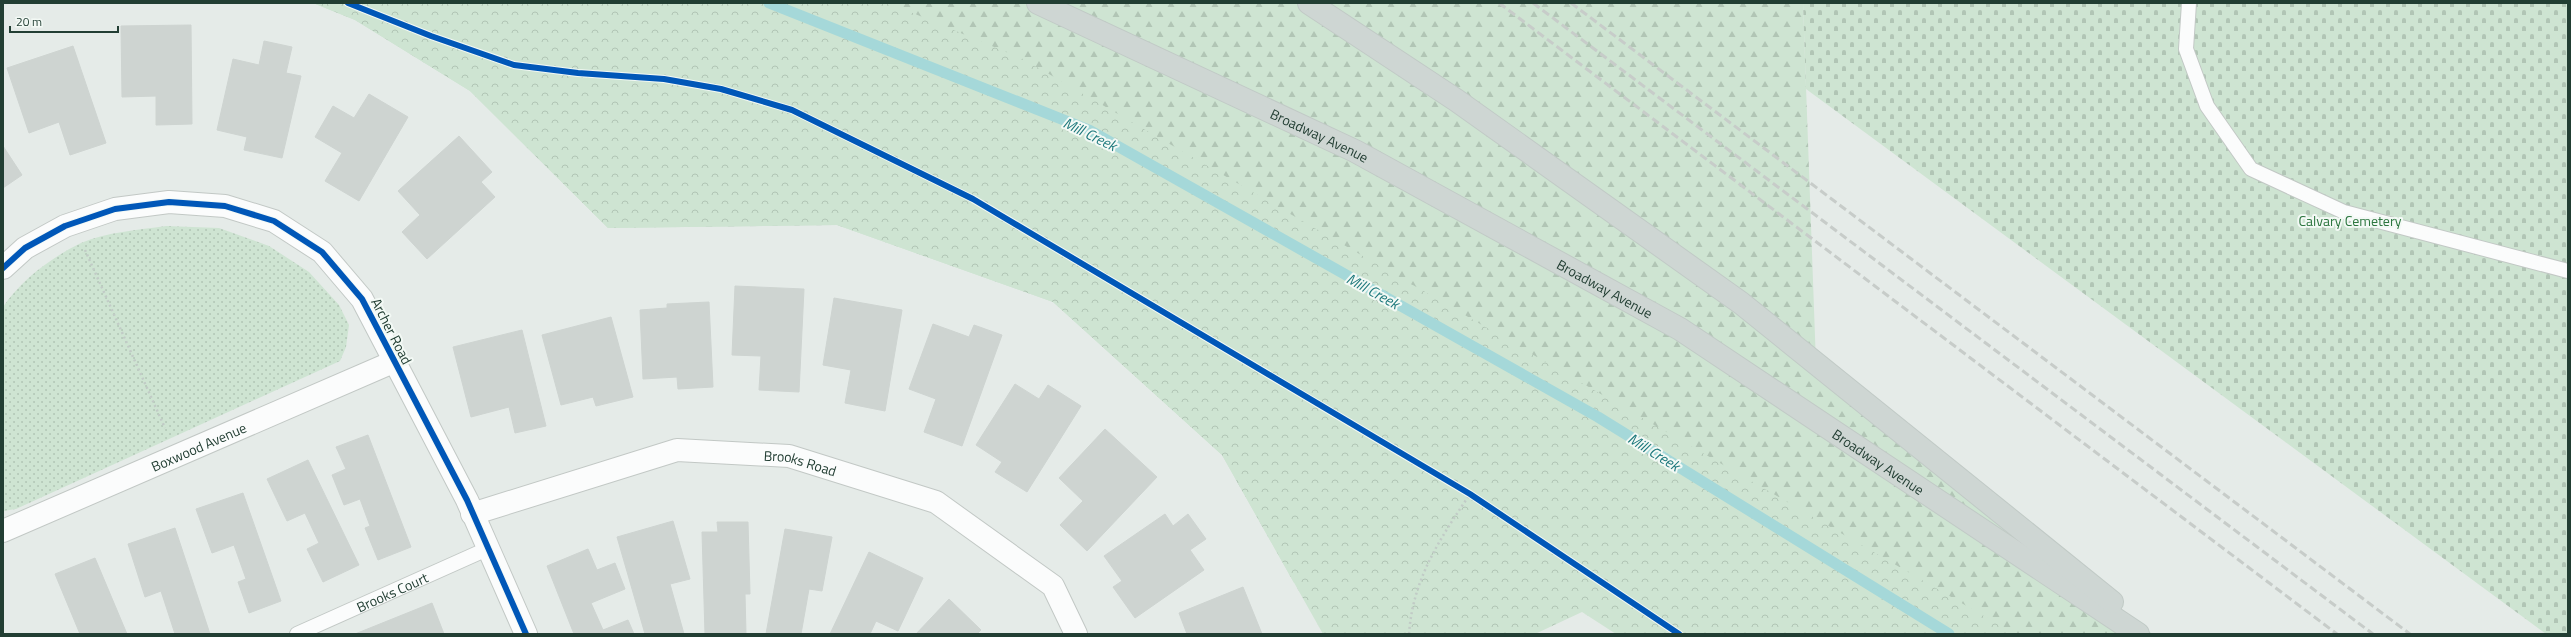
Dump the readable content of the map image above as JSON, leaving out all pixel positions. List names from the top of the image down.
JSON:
{
  "streets": {
    "main road": ["Broadway Avenue"],
    "street": ["Archer Road", "Boxwood Avenue", "Brooks Road"],
    "lane": ["Brooks Court"]
  },
  "crossings": [
    ["Archer Road", "Boxwood Avenue"],
    ["Archer Road", "Brooks Road"],
    ["Archer Road", "Brooks Court"]
  ],
  "water": ["Mill Creek"],
  "parks": ["Calvary Cemetery"],
  "scale_bar": "20 m"
}
